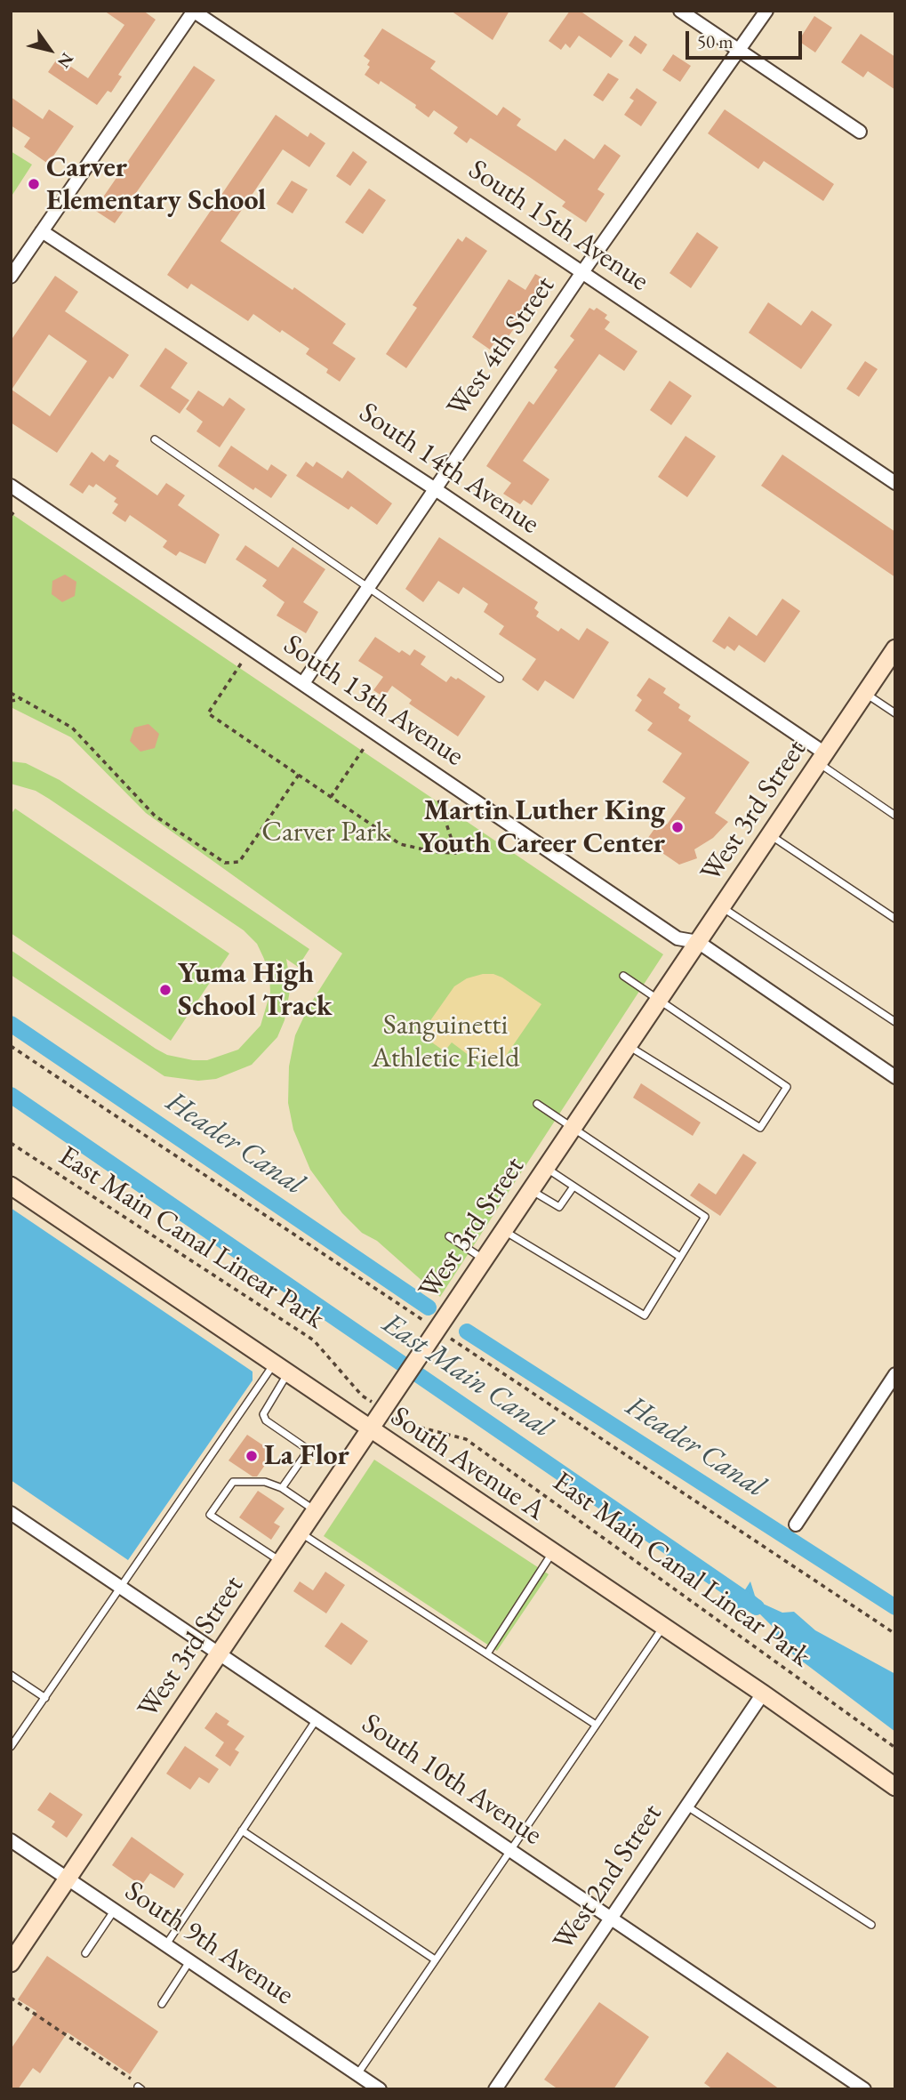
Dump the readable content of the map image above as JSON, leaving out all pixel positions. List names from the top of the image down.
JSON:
{
  "streets": {
    "street": [
      "South 15th Avenue",
      "West 4th Street",
      "South 14th Avenue",
      "South 13th Avenue",
      "West 3rd Street",
      "South Avenue A",
      "South 10th Avenue",
      "West 2nd Street",
      "South 9th Avenue"
    ],
    "path": ["East Main Canal Linear Park"]
  },
  "crossings": [
    ["South 15th Avenue", "West 4th Street"],
    ["West 4th Street", "South 14th Avenue"],
    ["West 4th Street", "South 13th Avenue"],
    ["South 14th Avenue", "West 3rd Street"],
    ["South 13th Avenue", "West 3rd Street"],
    ["West 3rd Street", "East Main Canal Linear Park"],
    ["West 3rd Street", "South Avenue A"],
    ["West 3rd Street", "South 10th Avenue"],
    ["West 3rd Street", "South 9th Avenue"],
    ["South Avenue A", "West 2nd Street"],
    ["South 10th Avenue", "West 2nd Street"]
  ],
  "water": ["Header Canal", "East Main Canal"],
  "parks": ["Carver Park", "Sanguinetti Athletic Field"],
  "places": [
    "Carver Elementary School",
    "Martin Luther King Youth Career Center",
    "Yuma High School Track",
    "La Flor"
  ],
  "scale_bar": "50 m",
  "north": "bottom right"
}
